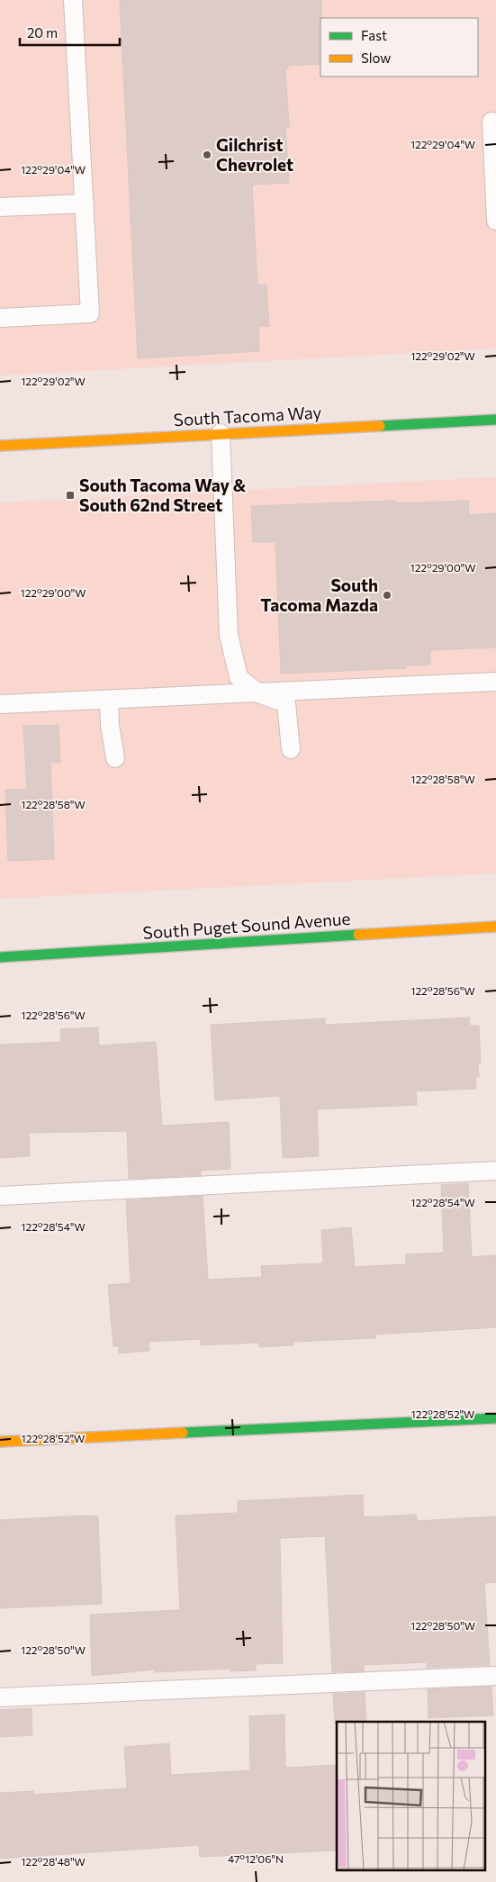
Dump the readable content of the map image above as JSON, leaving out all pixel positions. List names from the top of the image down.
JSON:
{
  "streets": {
    "street": ["South Tacoma Way", "South Puget Sound Avenue"]
  },
  "places": {
    "other": ["Gilchrist Chevrolet", "South Tacoma Mazda"],
    "transit": ["South Tacoma Way & South 62nd Street"]
  },
  "legend": ["Fast", "Slow"],
  "scale_bar": "20 m",
  "coordinates": [
    "122°29'04\"W",
    "122°29'02\"W",
    "122°29'00\"W",
    "122°28'58\"W",
    "122°28'56\"W",
    "122°28'54\"W",
    "122°28'52\"W",
    "122°28'50\"W",
    "47°12'06\"N",
    "122°28'48\"W"
  ]
}
